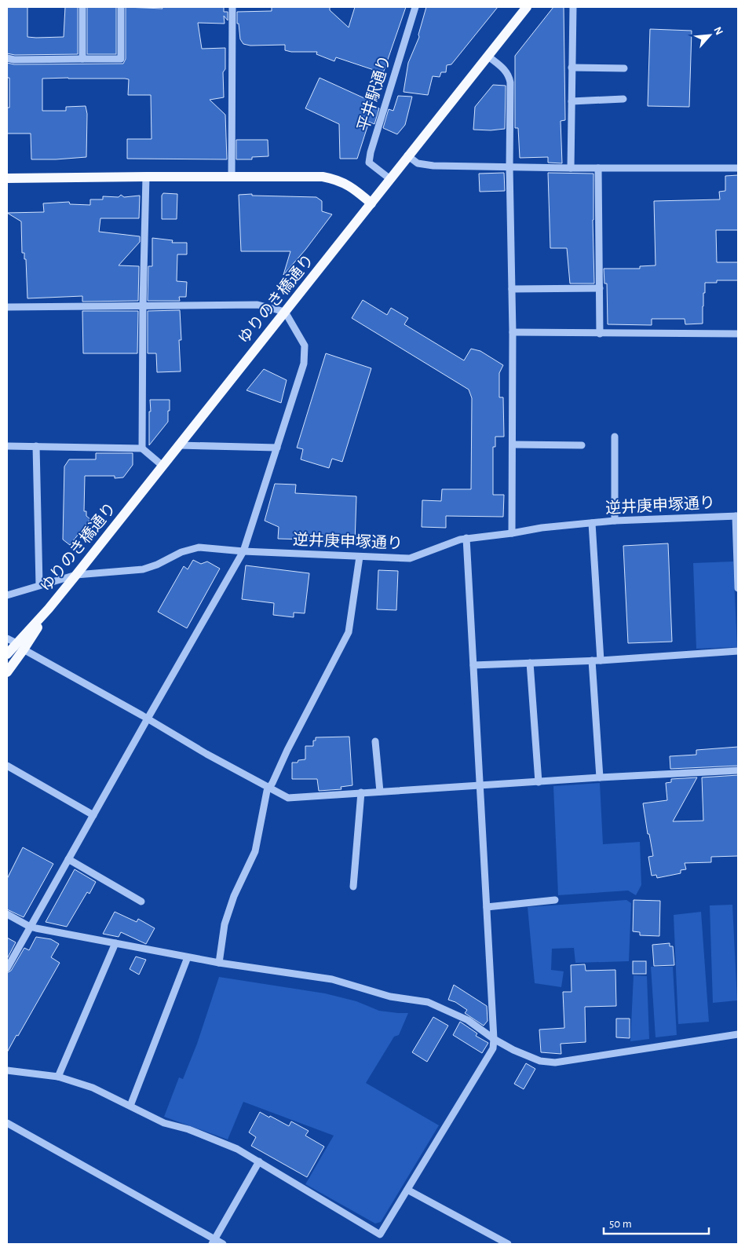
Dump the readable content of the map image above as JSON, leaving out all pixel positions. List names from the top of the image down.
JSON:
{
  "streets": {
    "main road": ["ゆりのき橋通り"],
    "street": ["平井駅通り", "逆井庚申塚通り"]
  },
  "crossings": [
    ["平井駅通り", "ゆりのき橋通り"],
    ["ゆりのき橋通り", "逆井庚申塚通り"]
  ],
  "scale_bar": "50 m",
  "north": "top right"
}
